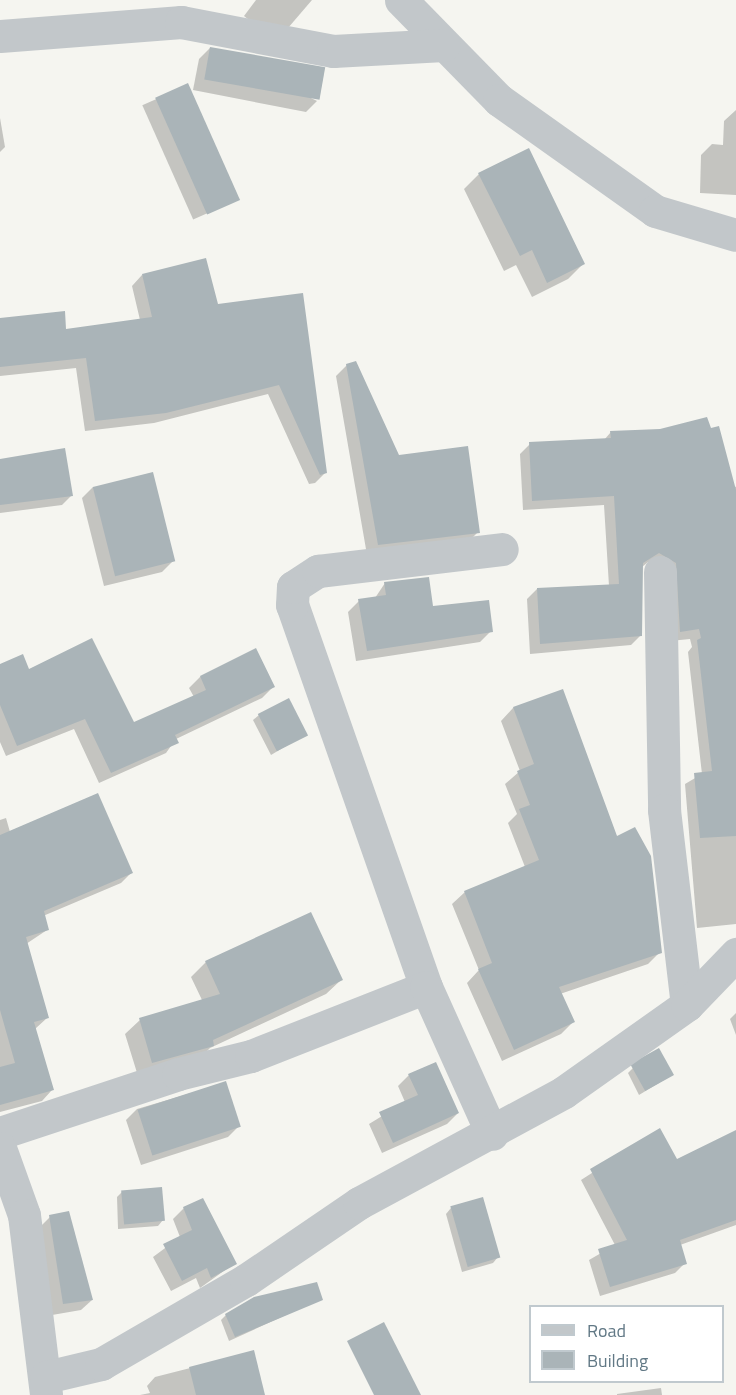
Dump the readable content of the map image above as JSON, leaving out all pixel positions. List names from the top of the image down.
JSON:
{
  "legend": ["Road", "Building"]
}
